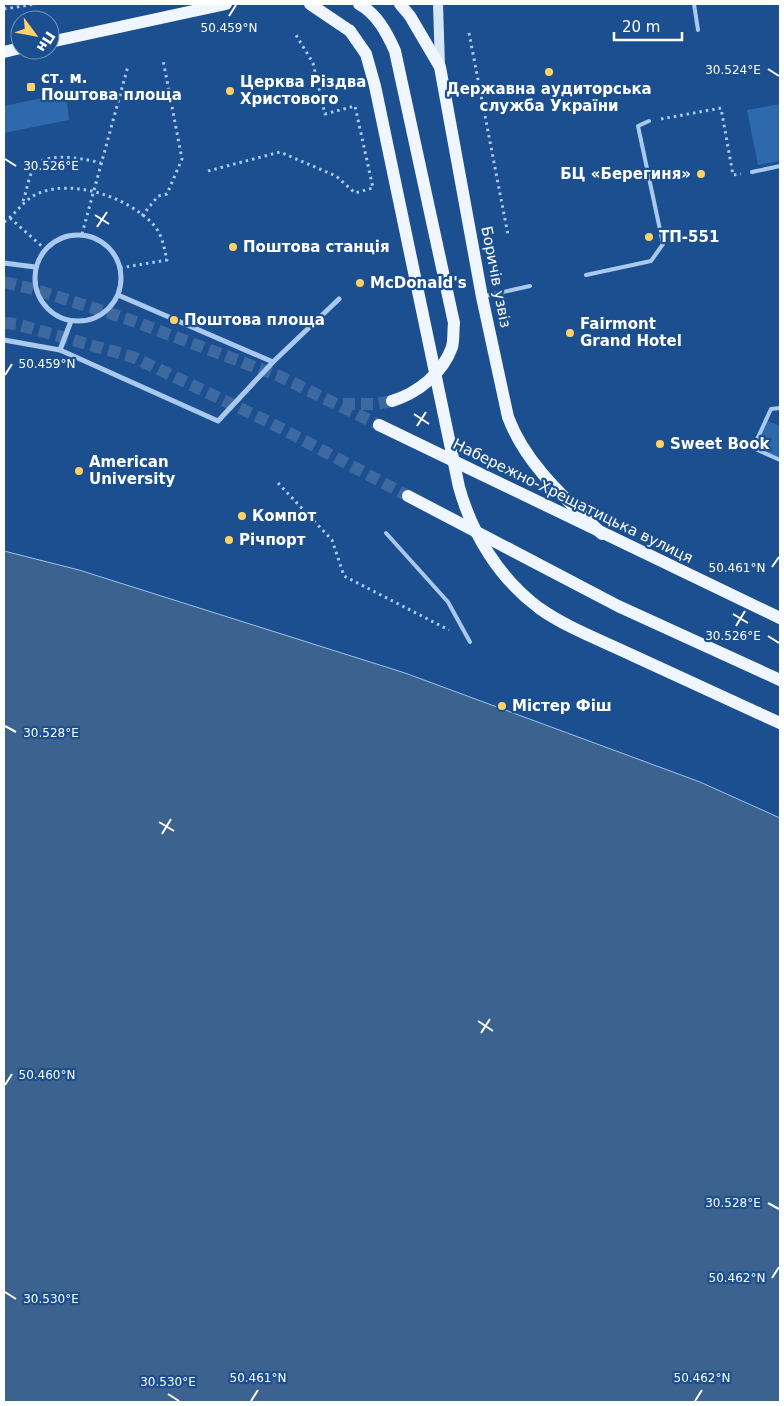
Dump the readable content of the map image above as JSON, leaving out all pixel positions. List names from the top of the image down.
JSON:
{
  "streets": {
    "main road": ["Боричів узвіз", "Набережно-Хрещатицька вулиця"]
  },
  "crossings": [
    ["Боричів узвіз", "Набережно-Хрещатицька вулиця"]
  ],
  "places": {
    "other": [
      "Державна аудиторська служба України",
      "Церква Різдва Христового",
      "БЦ «Берегиня»",
      "ТП-551",
      "Поштова станція",
      "McDonald's",
      "Поштова площа",
      "Fairmont Grand Hotel",
      "Sweet Book",
      "American University",
      "Компот",
      "Річпорт",
      "Містер Фіш"
    ],
    "transit": ["ст. м. Поштова площа"]
  },
  "scale_bar": "20 m",
  "north": "bottom right",
  "coordinates": [
    "50.459°N",
    "30.524°E",
    "30.526°E",
    "50.461°N",
    "30.528°E",
    "50.460°N",
    "50.462°N",
    "30.530°E"
  ]
}
